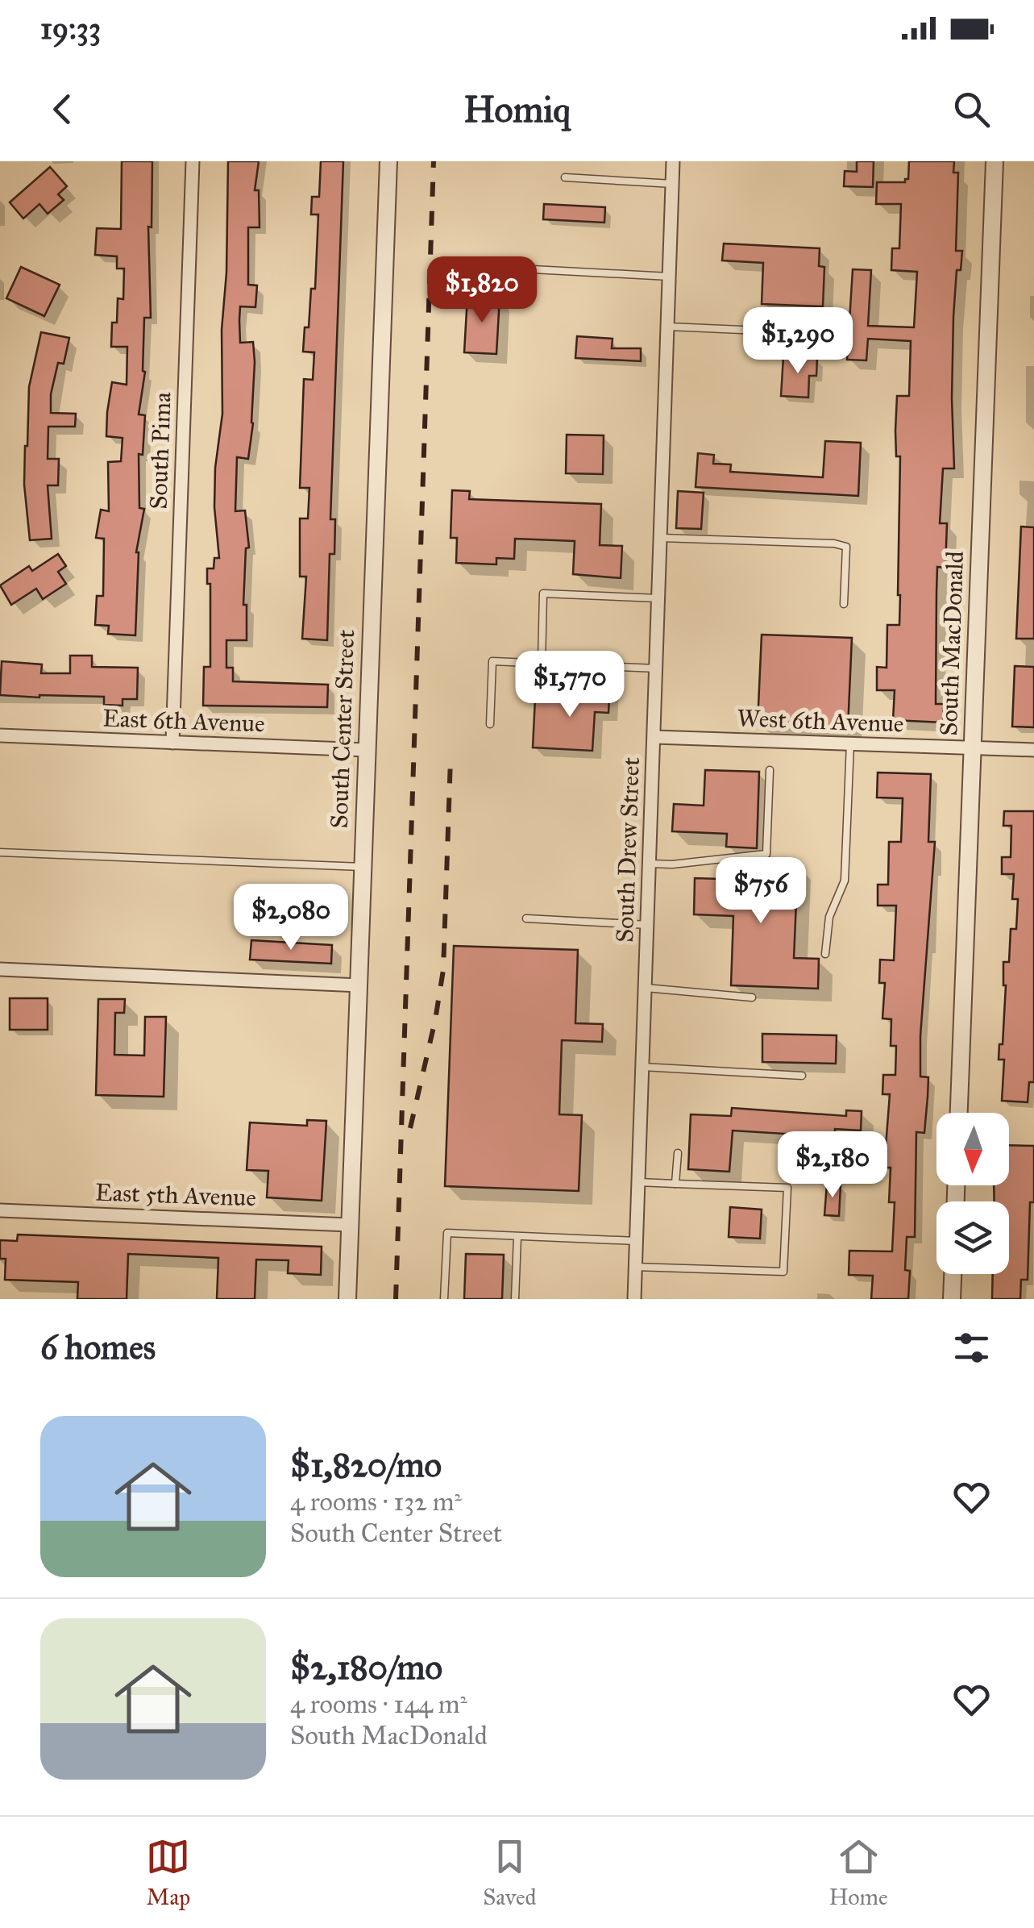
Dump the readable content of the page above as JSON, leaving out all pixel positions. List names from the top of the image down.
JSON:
{
  "streets": {
    "street": [
      "South Pima",
      "South MacDonald",
      "East 6th Avenue",
      "West 6th Avenue",
      "South Center Street",
      "South Drew Street",
      "East 5th Avenue"
    ]
  },
  "crossings": [
    ["South Pima", "East 6th Avenue"],
    ["South MacDonald", "West 6th Avenue"],
    ["East 6th Avenue", "South Center Street"],
    ["West 6th Avenue", "South Drew Street"],
    ["South Center Street", "East 5th Avenue"]
  ],
  "north": "bottom",
  "page": {
    "status": "19:33",
    "header": "Homiq",
    "price": [
      "$1,820",
      "$1,290",
      "$1,770",
      "$756",
      "$2,080",
      "$2,180"
    ],
    "heading": "6 homes",
    "list": [
      {
        "name": "$1,820/mo",
        "note": "4 rooms · 132 m² · South Center Street"
      },
      {
        "name": "$2,180/mo",
        "note": "4 rooms · 144 m² · South MacDonald"
      }
    ],
    "tabs": ["Map", "Saved", "Home"]
  }
}
